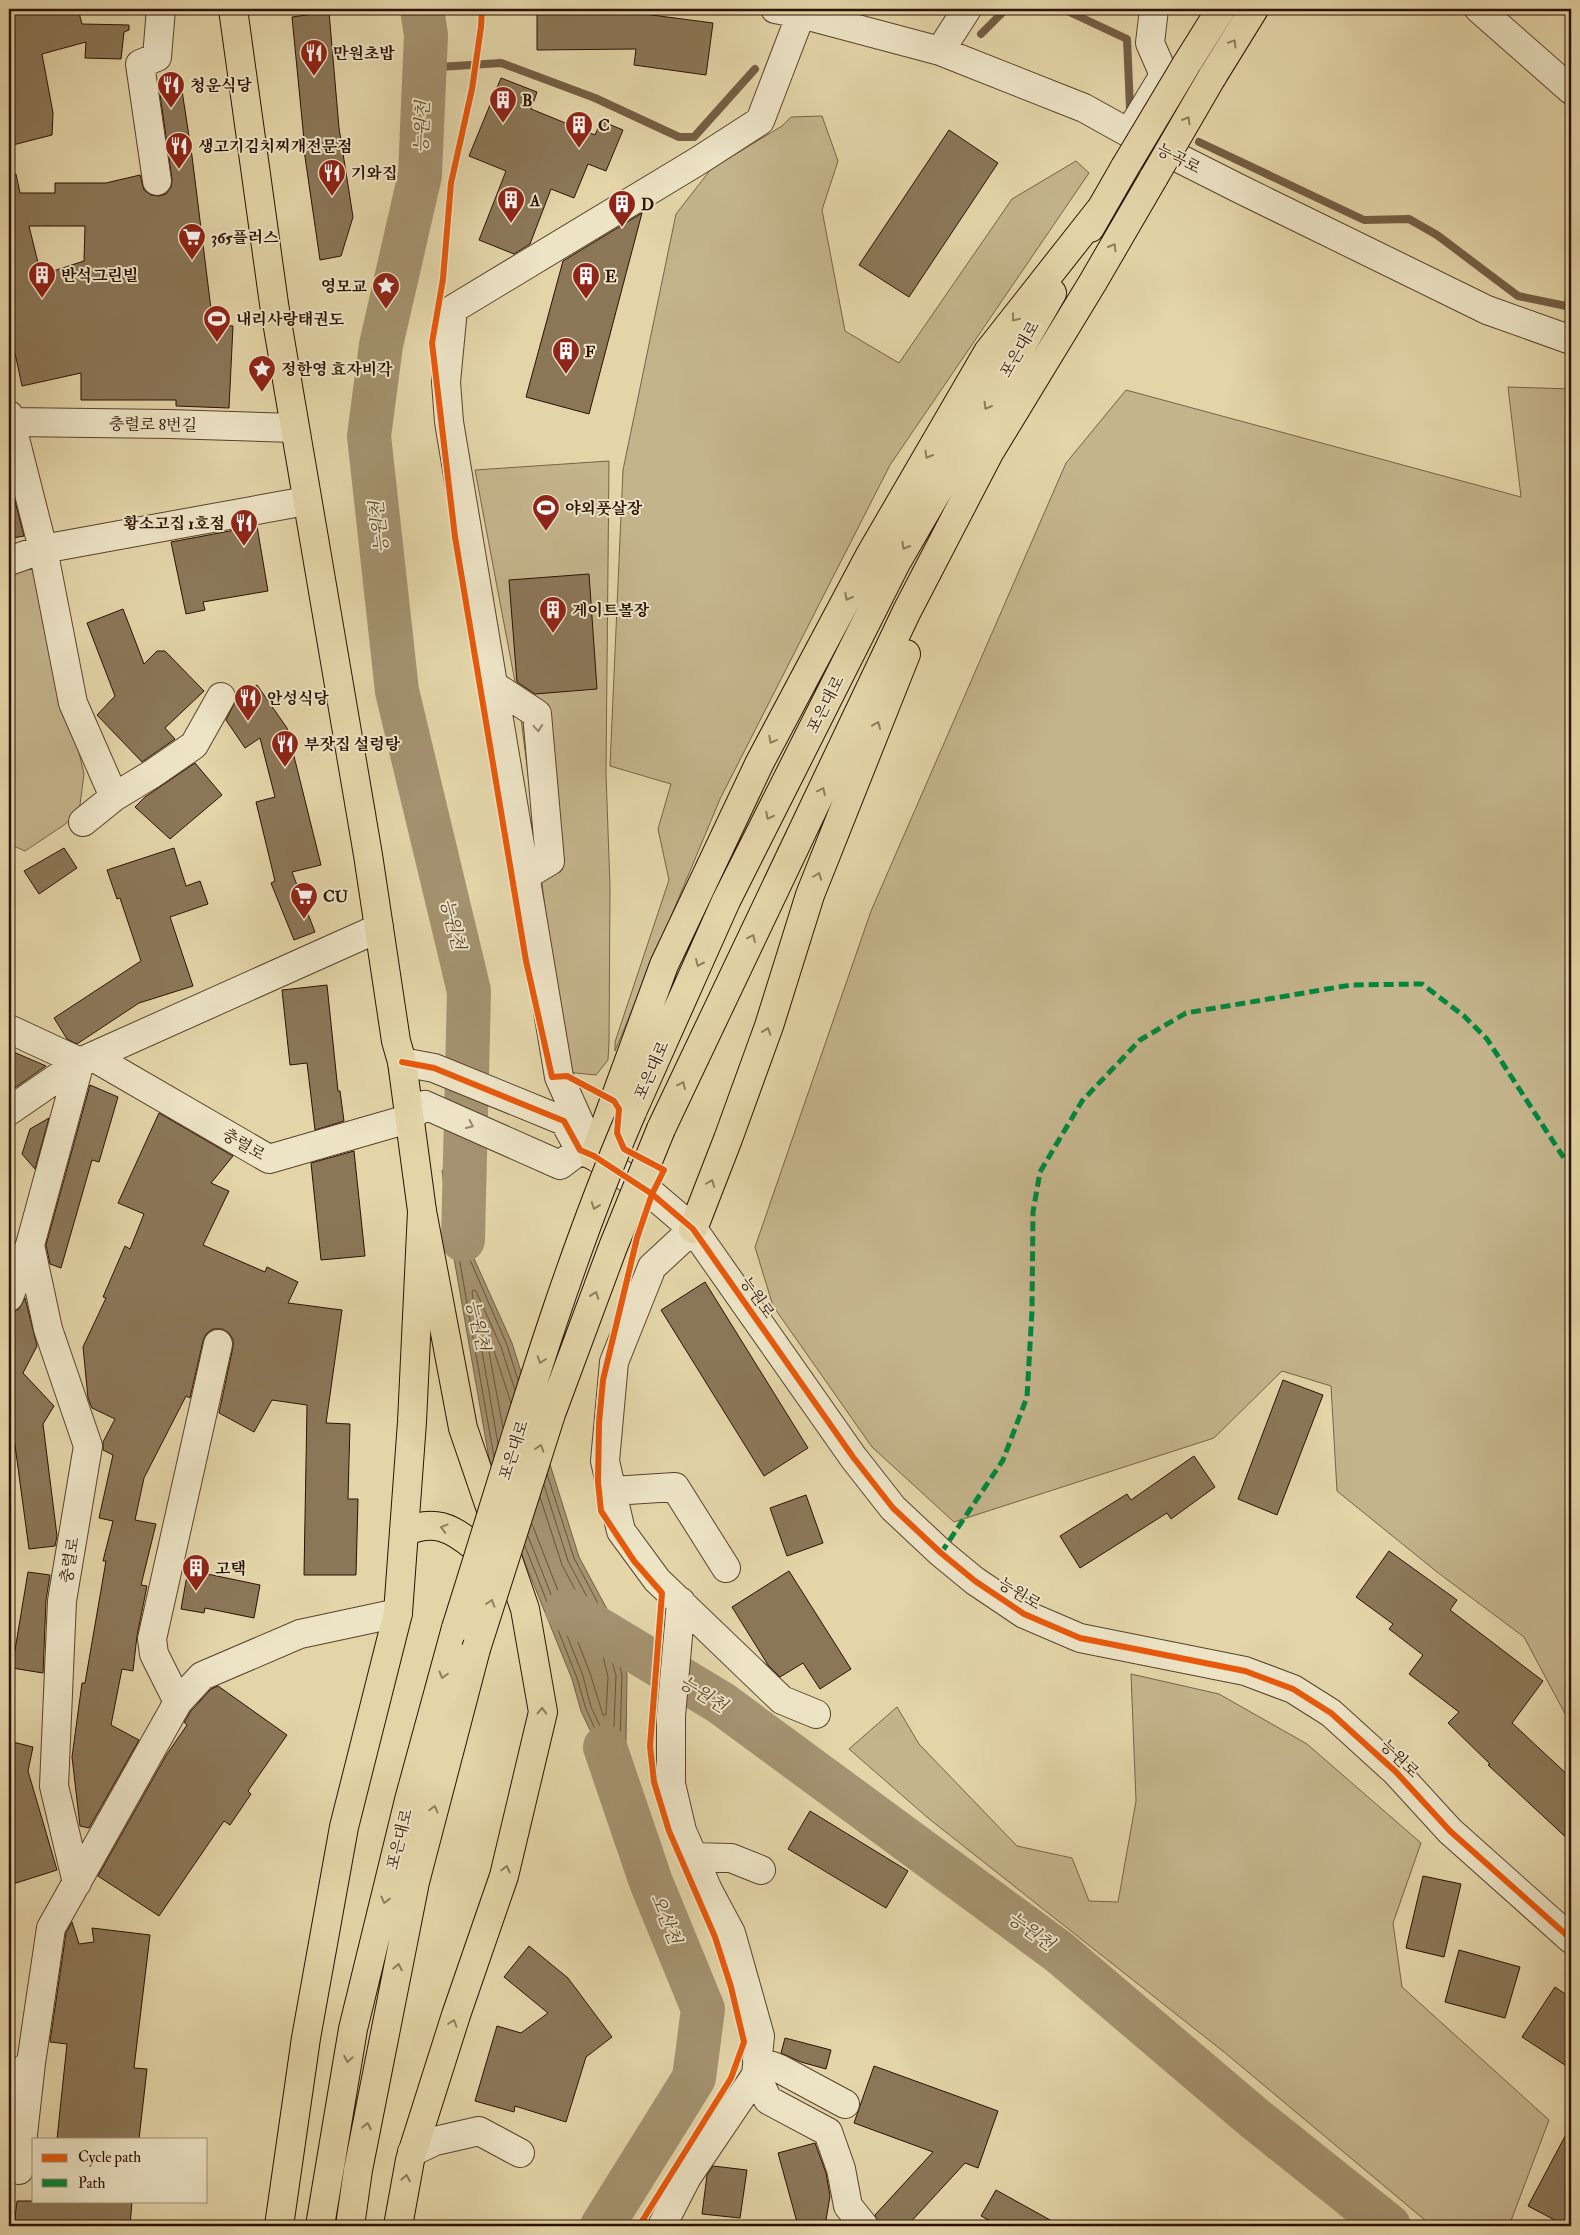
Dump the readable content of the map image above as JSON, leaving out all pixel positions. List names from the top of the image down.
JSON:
{
  "streets": {
    "main road": ["포은대로"],
    "street": [
      "능곡로",
      "충렬로 8번길",
      "충렬로",
      "능원로"
    ]
  },
  "water": ["능원천", "오산천"],
  "places": {
    "restaurant": [
      "만원초밥",
      "청운식당",
      "생고기김치찌개전문점",
      "기와집",
      "황소고집 1호점",
      "안성식당",
      "부잣집 설렁탕"
    ],
    "building": [
      "B",
      "C",
      "A",
      "D",
      "반석그린빌",
      "E",
      "F",
      "게이트볼장",
      "고택"
    ],
    "supermarket": ["365플러스", "CU"],
    "place": ["영모교", "정한영 효자비각"],
    "sports": ["내리사랑태권도", "야외풋살장"]
  },
  "legend": ["Cycle path", "Path"]
}
